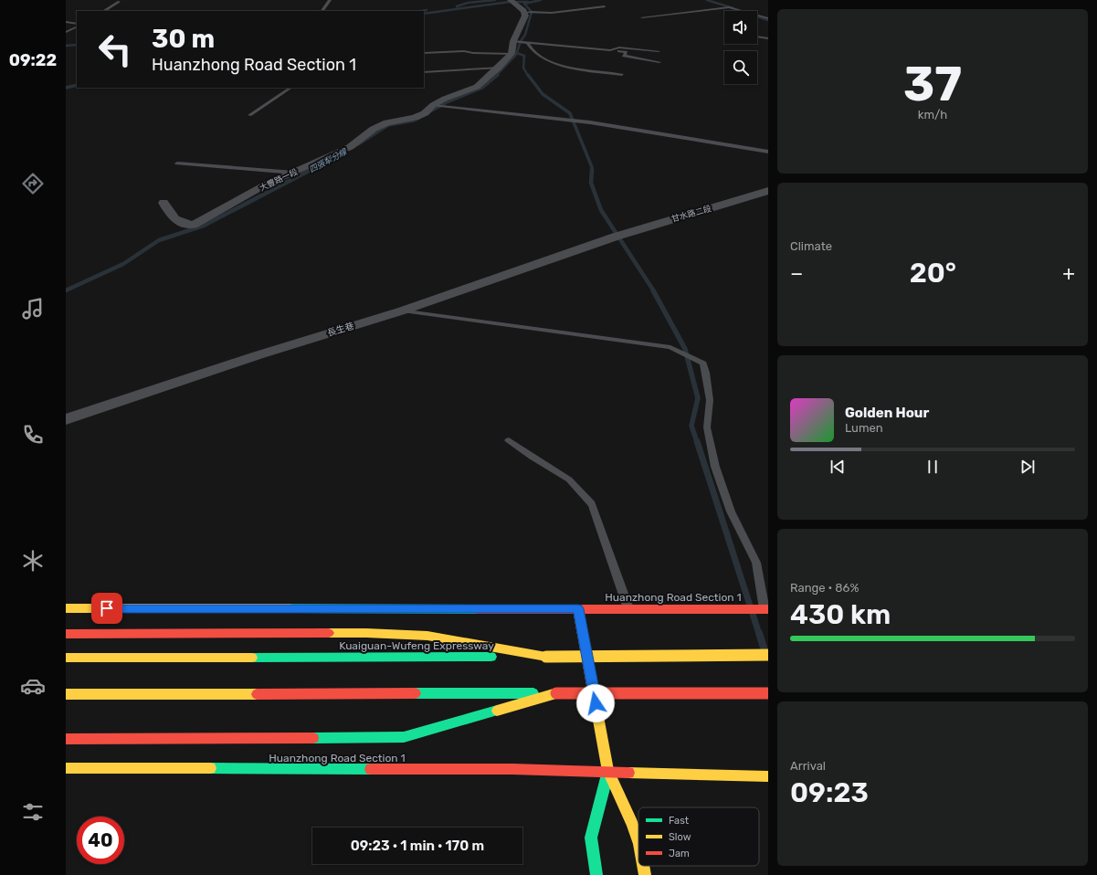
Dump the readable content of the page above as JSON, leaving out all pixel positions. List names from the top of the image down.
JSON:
{
  "streets": {
    "main road": ["Huanzhong Road Section 1", "Kuaiguan-Wufeng Expressway"],
    "street": ["大豐路一段", "甘水路二段", "長生巷"]
  },
  "crossings": [
    ["甘水路二段", "長生巷"]
  ],
  "water": ["四張犁分線"],
  "legend": ["Fast", "Slow", "Jam"],
  "page": {
    "tabs": "09:22",
    "tile": [
      ["37", "km/h"],
      "Climate",
      ["Range · 86%", "430 km"],
      ["Arrival", "09:23"]
    ],
    "turn": ["30 m", "Huanzhong Road Section 1"],
    "heat": ["−", "20°", "+"],
    "song": ["Golden Hour", "Lumen"],
    "limit": "40",
    "trip": "09:23 · 1 min · 170 m"
  }
}
